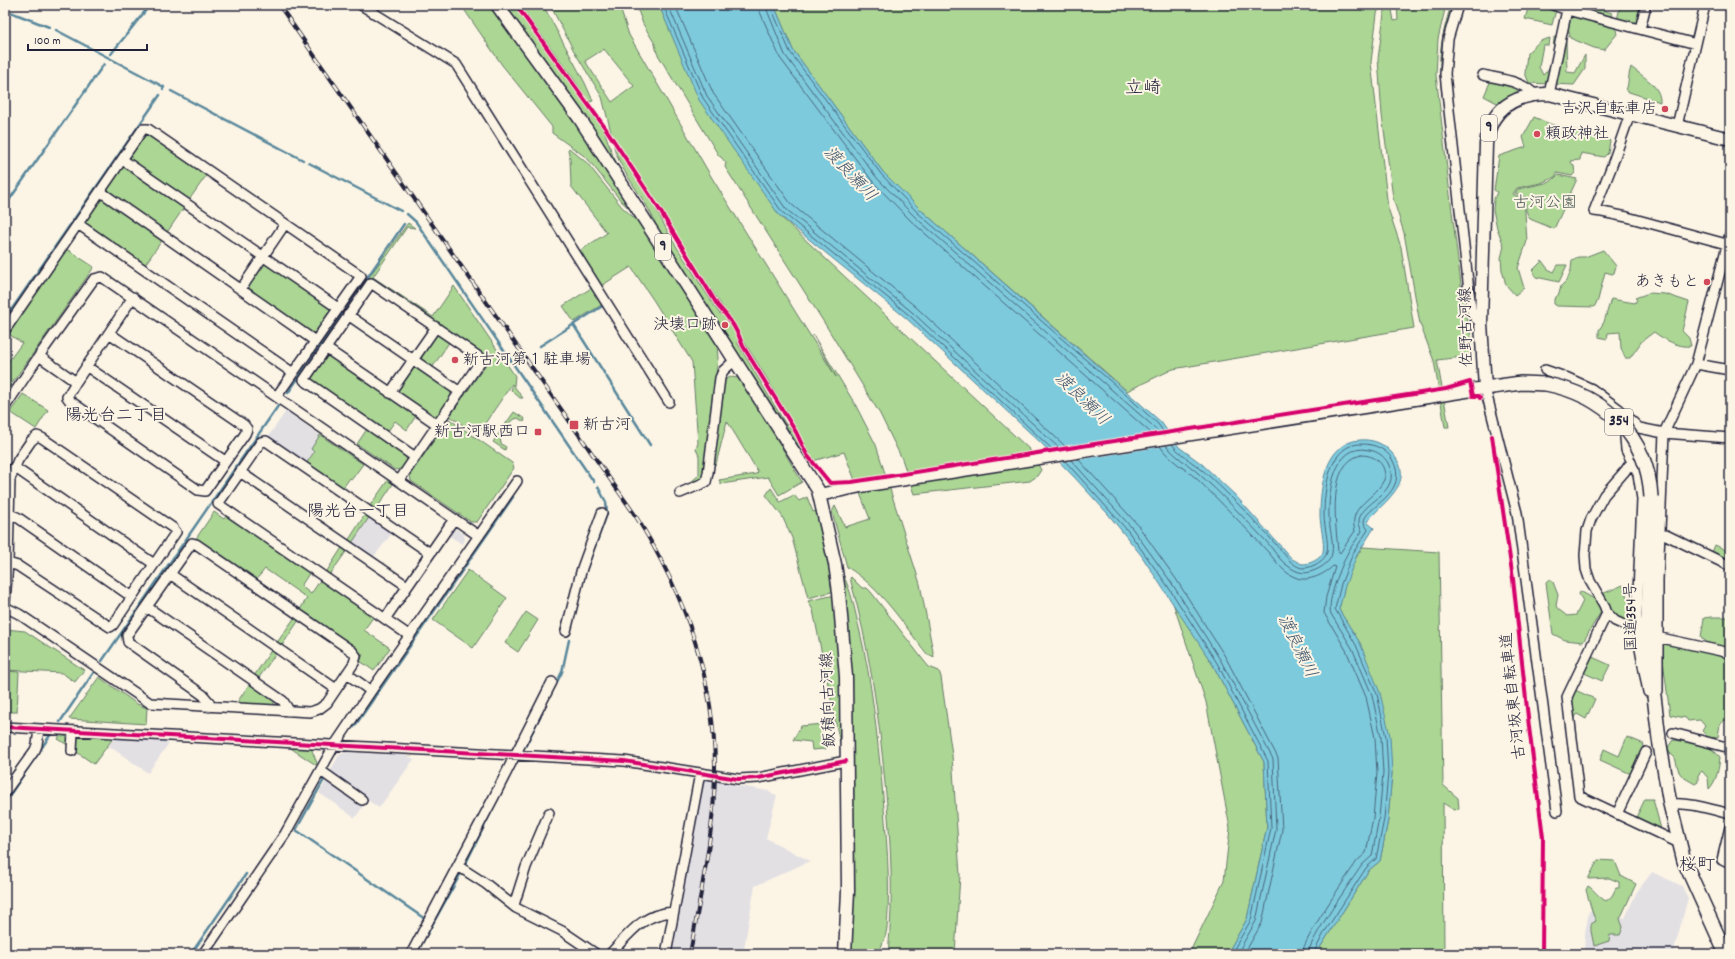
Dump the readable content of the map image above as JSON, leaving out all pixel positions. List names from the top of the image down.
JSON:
{
  "streets": {
    "highway": ["354", "国道354号"],
    "main road": ["9", "佐野古河線", "飯積向古河線"],
    "cycle path": ["古河坂東自転車道"]
  },
  "crossings": [
    ["9", "佐野古河線"],
    ["9", "飯積向古河線"],
    ["佐野古河線", "国道354号"],
    ["佐野古河線", "飯積向古河線"]
  ],
  "districts": [
    "立崎",
    "陽光台二丁目",
    "陽光台一丁目",
    "桜町"
  ],
  "water": ["渡良瀬川"],
  "parks": ["古河公園"],
  "places": {
    "other": [
      "吉沢自転車店",
      "頼政神社",
      "あきもと",
      "決壊口跡",
      "新古河第１駐車場"
    ],
    "transit": ["新古河", "新古河駅西口"]
  },
  "scale_bar": "100 m"
}
